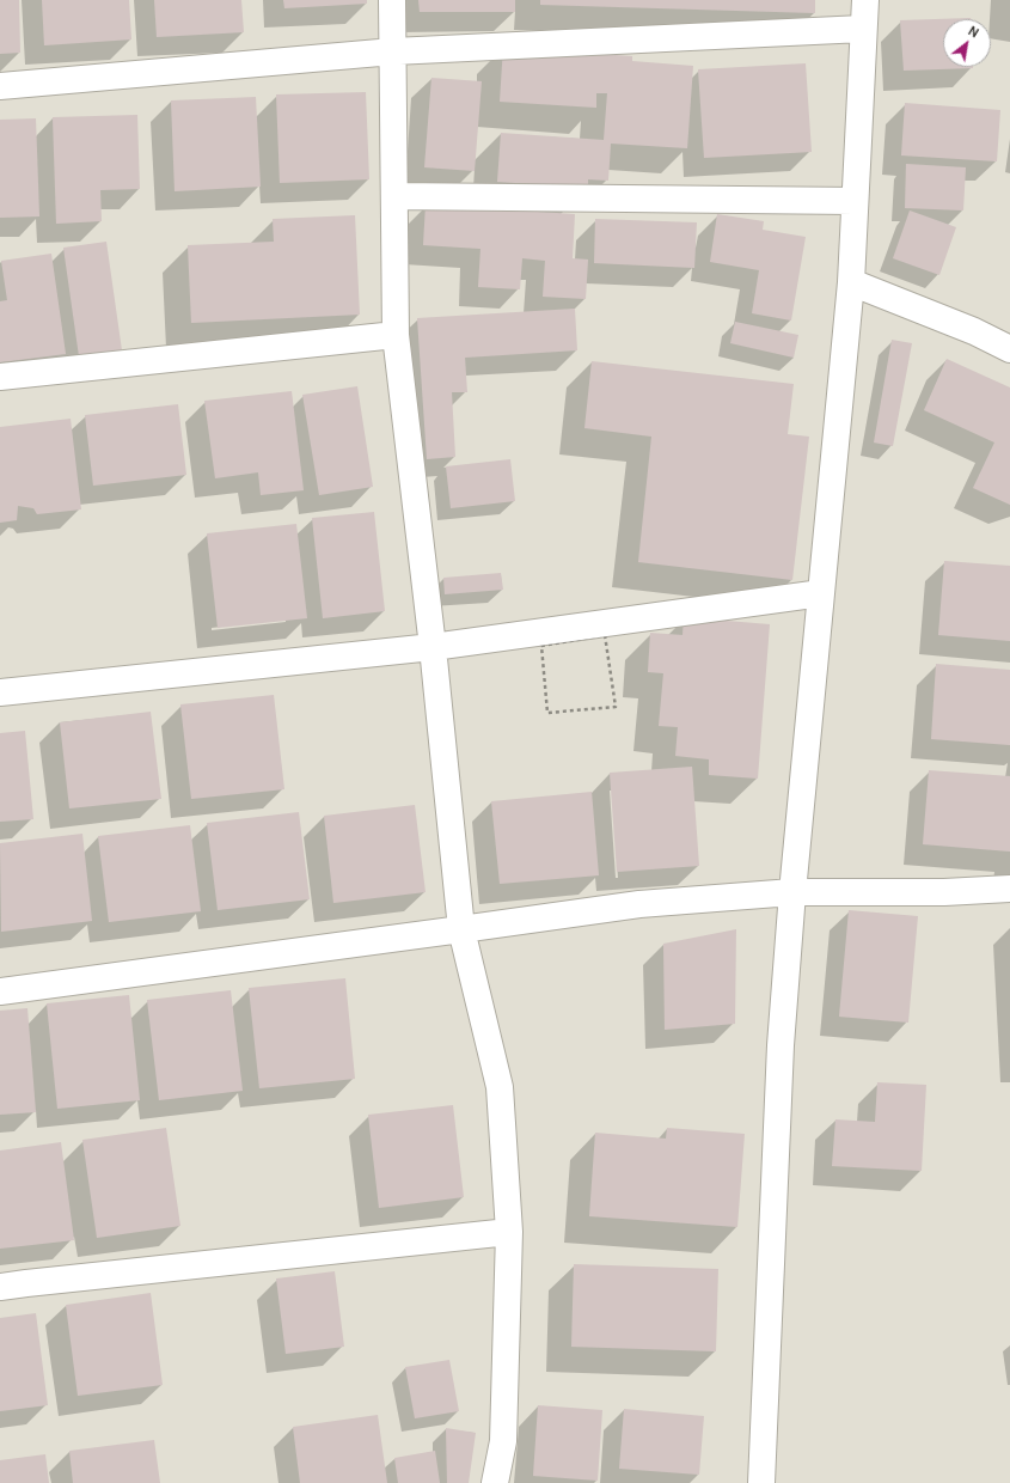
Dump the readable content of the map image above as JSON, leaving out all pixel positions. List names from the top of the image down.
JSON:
{
  "north": "top right"
}
